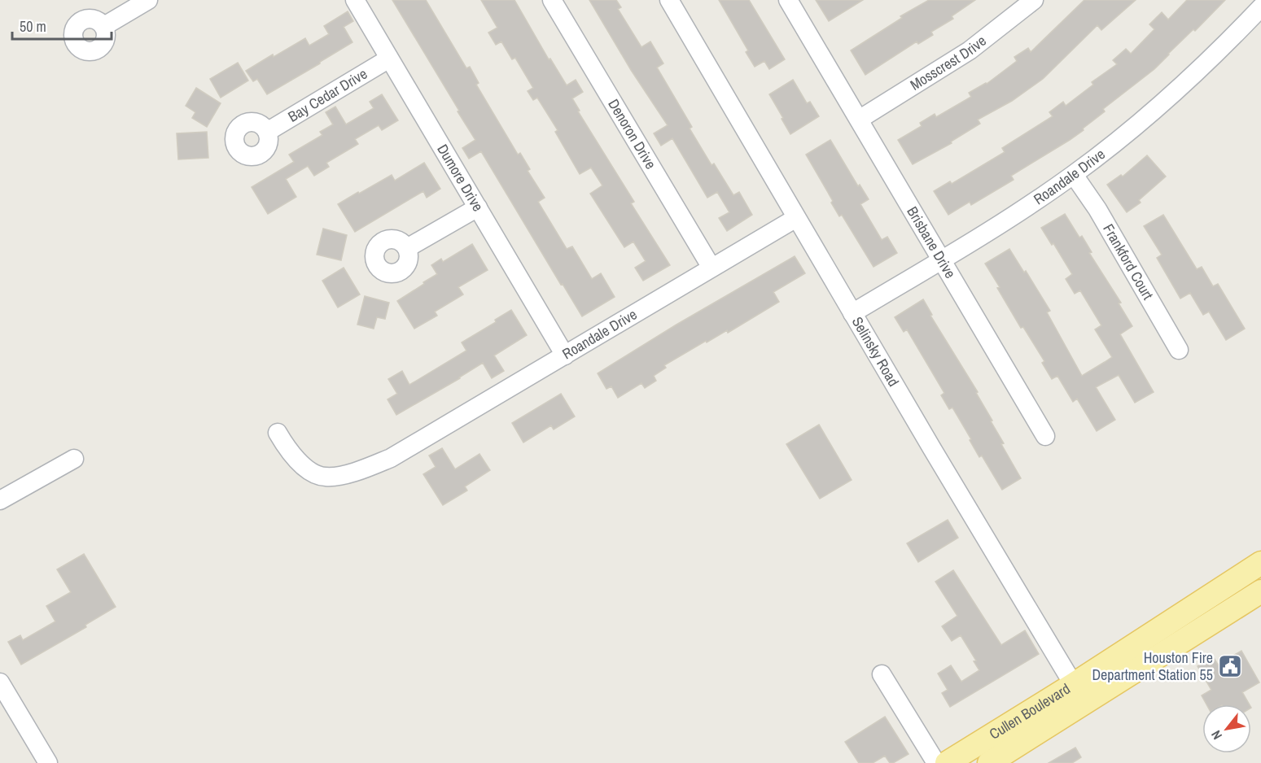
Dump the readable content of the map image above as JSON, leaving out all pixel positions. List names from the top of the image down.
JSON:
{
  "streets": {
    "main road": ["Cullen Boulevard"],
    "street": [
      "Mosscrest Drive",
      "Bay Cedar Drive",
      "Denoron Drive",
      "Roandale Drive",
      "Dumore Drive",
      "Brisbane Drive",
      "Frankford Court",
      "Selinsky Road"
    ]
  },
  "crossings": [
    ["Mosscrest Drive", "Brisbane Drive"],
    ["Bay Cedar Drive", "Dumore Drive"],
    ["Denoron Drive", "Roandale Drive"],
    ["Roandale Drive", "Dumore Drive"],
    ["Roandale Drive", "Brisbane Drive"],
    ["Roandale Drive", "Frankford Court"],
    ["Roandale Drive", "Selinsky Road"],
    ["Selinsky Road", "Cullen Boulevard"]
  ],
  "places": {
    "public building": ["Houston Fire Department Station 55"]
  },
  "scale_bar": "50 m",
  "north": "bottom left"
}
